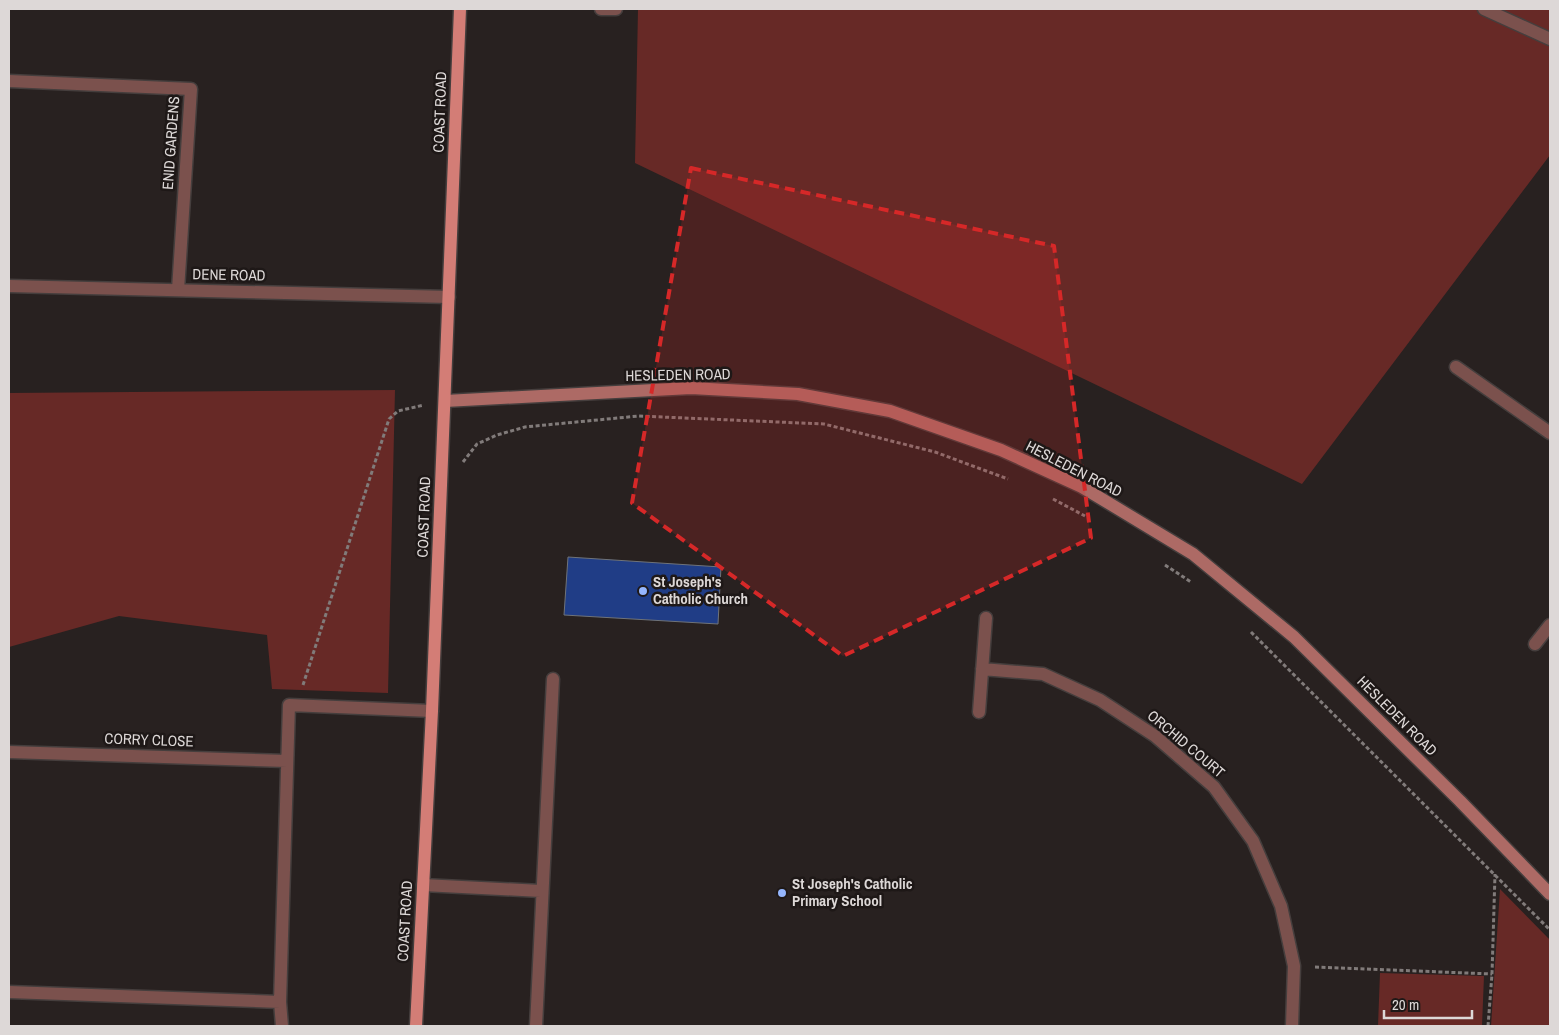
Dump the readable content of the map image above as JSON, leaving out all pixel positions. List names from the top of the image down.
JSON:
{
  "streets": {
    "main road": ["COAST ROAD", "HESLEDEN ROAD"],
    "street": [
      "ENID GARDENS",
      "DENE ROAD",
      "CORRY CLOSE",
      "ORCHID COURT"
    ]
  },
  "crossings": [
    ["COAST ROAD", "DENE ROAD"],
    ["COAST ROAD", "HESLEDEN ROAD"],
    ["ENID GARDENS", "DENE ROAD"]
  ],
  "places": ["St Joseph's Catholic Church", "St Joseph's Catholic Primary School"],
  "scale_bar": "20 m"
}
